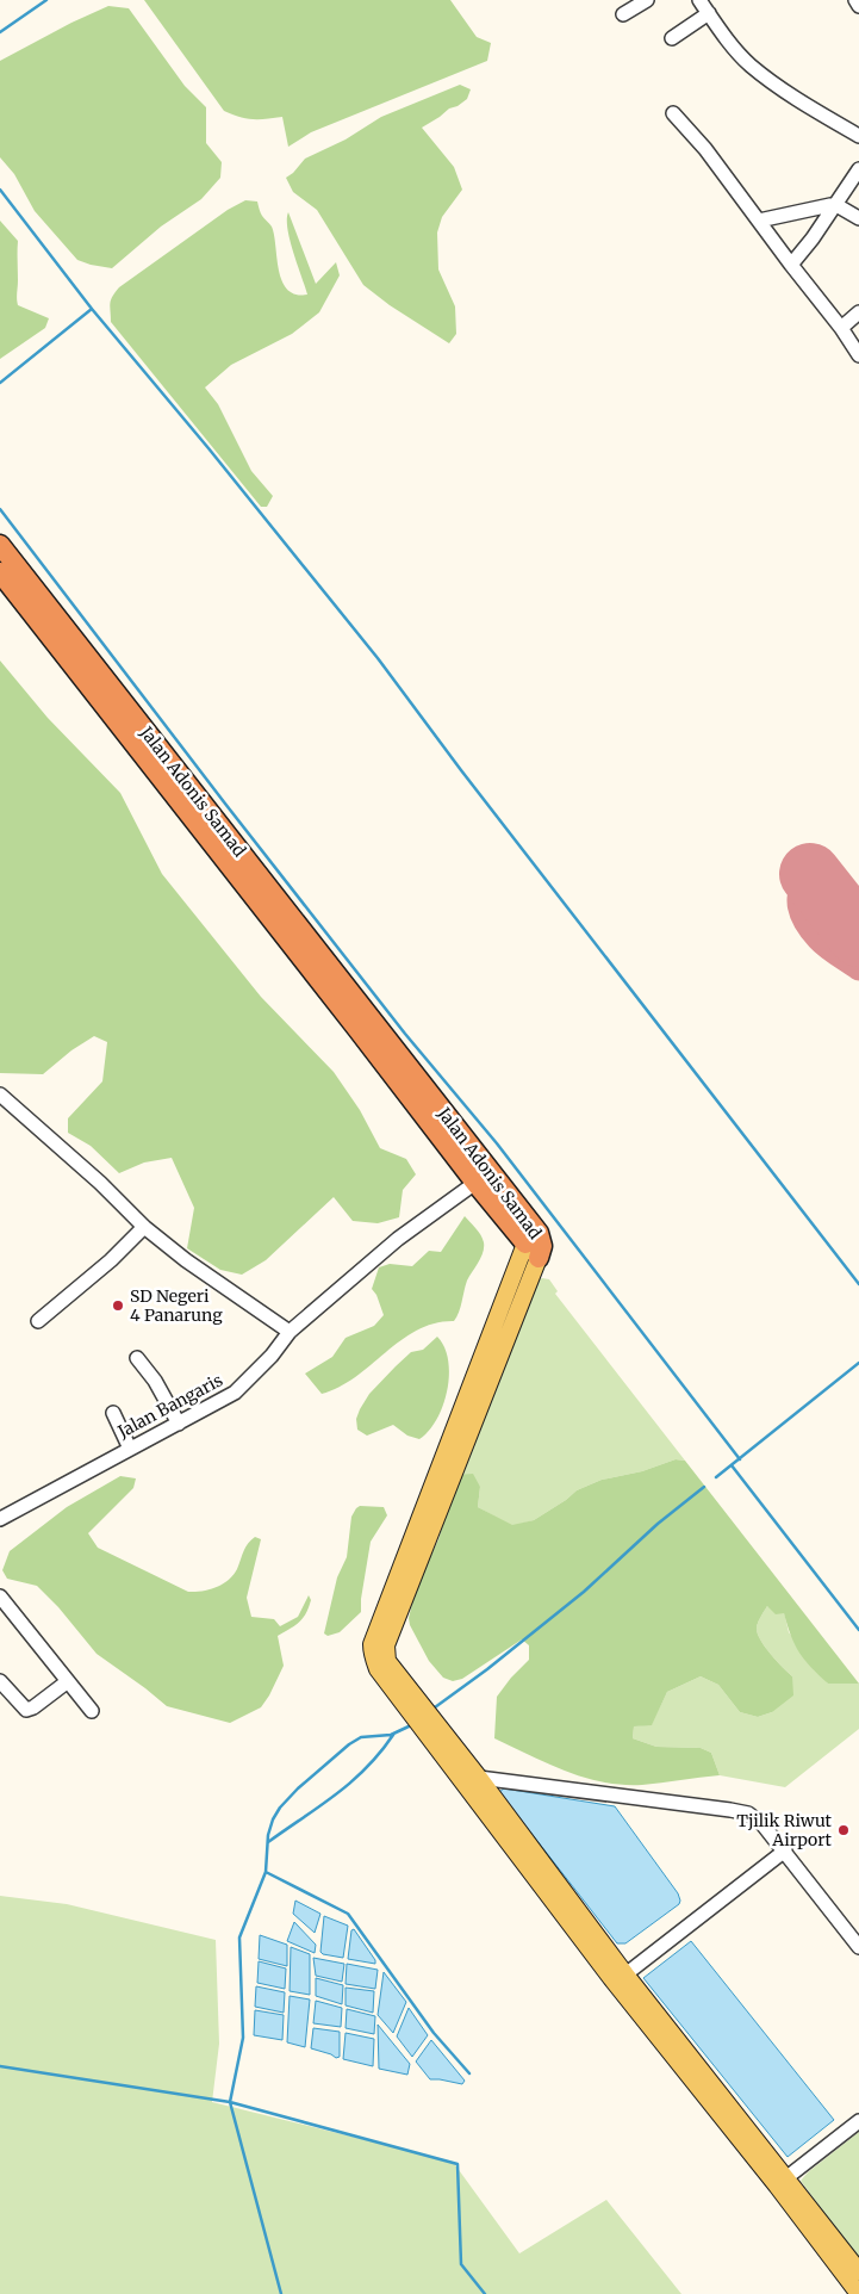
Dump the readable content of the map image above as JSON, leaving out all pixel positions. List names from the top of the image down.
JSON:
{
  "streets": {
    "highway": ["Jalan Adonis Samad"],
    "street": ["Jalan Bangaris"]
  },
  "crossings": [
    ["Jalan Adonis Samad", "Jalan Bangaris"]
  ],
  "places": ["SD Negeri 4 Panarung", "Tjilik Riwut Airport"]
}
